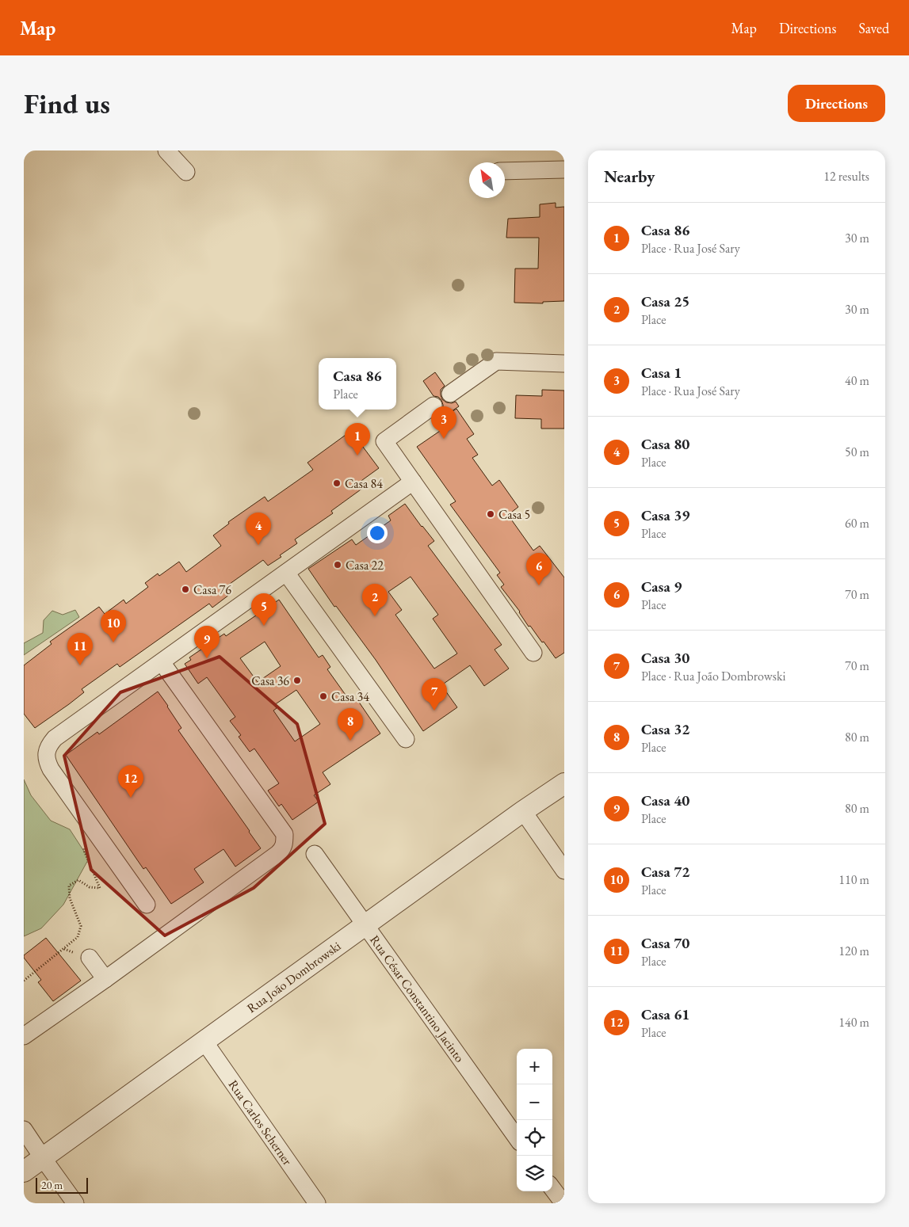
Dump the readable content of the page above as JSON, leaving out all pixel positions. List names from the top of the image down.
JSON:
{
  "streets": {
    "street": ["Rua João Dombrowski", "Rua César Constantino Jacinto", "Rua Carlos Scherner"]
  },
  "crossings": [
    ["Rua João Dombrowski", "Rua César Constantino Jacinto"],
    ["Rua João Dombrowski", "Rua Carlos Scherner"]
  ],
  "places": [
    "Casa 84",
    "Casa 5",
    "Casa 22",
    "Casa 76",
    "Casa 36",
    "Casa 34"
  ],
  "scale_bar": "20 m",
  "north": "top left",
  "page": {
    "header": "Map",
    "nav": ["Map", "Directions", "Saved"],
    "buttons": "Directions",
    "title": "Find us",
    "heading": ["Nearby", "12 results"],
    "list": [
      {
        "mark": "1",
        "name": "Casa 86",
        "note": "Place · Rua José Sary",
        "value": "30 m"
      },
      {
        "mark": "2",
        "name": "Casa 25",
        "note": "Place",
        "value": "30 m"
      },
      {
        "mark": "3",
        "name": "Casa 1",
        "note": "Place · Rua José Sary",
        "value": "40 m"
      },
      {
        "mark": "4",
        "name": "Casa 80",
        "note": "Place",
        "value": "50 m"
      },
      {
        "mark": "5",
        "name": "Casa 39",
        "note": "Place",
        "value": "60 m"
      },
      {
        "mark": "6",
        "name": "Casa 9",
        "note": "Place",
        "value": "70 m"
      },
      {
        "mark": "7",
        "name": "Casa 30",
        "note": "Place · Rua João Dombrowski",
        "value": "70 m"
      },
      {
        "mark": "8",
        "name": "Casa 32",
        "note": "Place",
        "value": "80 m"
      },
      {
        "mark": "9",
        "name": "Casa 40",
        "note": "Place",
        "value": "80 m"
      },
      {
        "mark": "10",
        "name": "Casa 72",
        "note": "Place",
        "value": "110 m"
      },
      {
        "mark": "11",
        "name": "Casa 70",
        "note": "Place",
        "value": "120 m"
      },
      {
        "mark": "12",
        "name": "Casa 61",
        "note": "Place",
        "value": "140 m"
      }
    ],
    "popup": ["Casa 86", "Place"],
    "pins": [
      "3",
      "1",
      "4",
      "6",
      "2",
      "5",
      "10",
      "9",
      "11",
      "7",
      "8",
      "12"
    ],
    "map_buttons": ["+", "−"],
    "scale": "20 m"
  }
}
